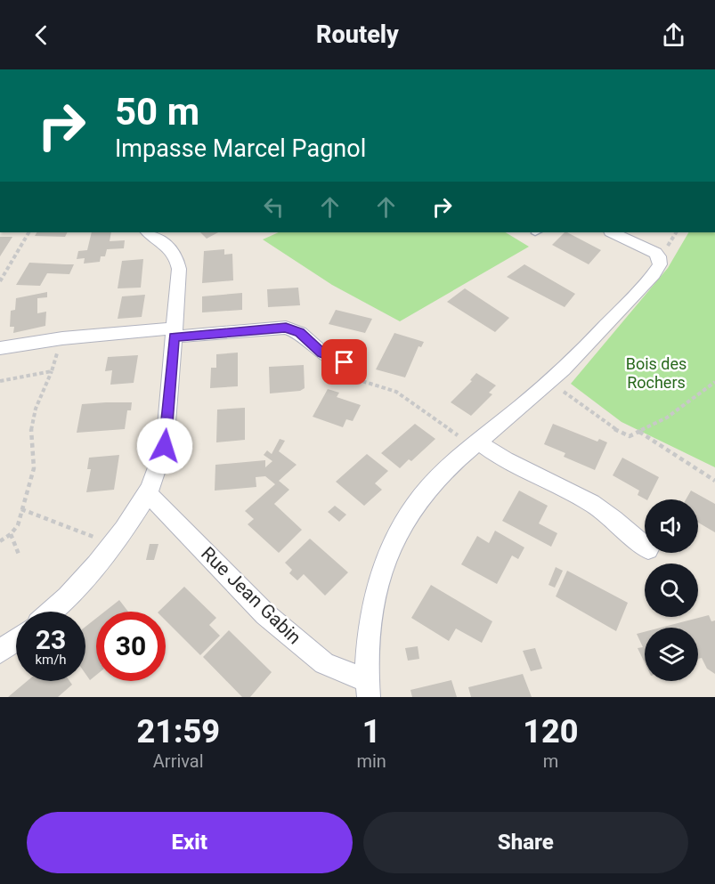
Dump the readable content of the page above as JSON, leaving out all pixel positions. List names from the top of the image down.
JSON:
{
  "streets": {
    "street": ["Rue Jean Gabin"]
  },
  "parks": ["Bois des Rochers"],
  "page": {
    "header": "Routely",
    "turn": ["50 m", "Impasse Marcel Pagnol"],
    "speed": "23 km/h",
    "limit": "30",
    "eta": [
      "21:59",
      "Arrival",
      "1",
      "min",
      "120",
      "m"
    ],
    "buttons": ["Exit", "Share"]
  }
}
